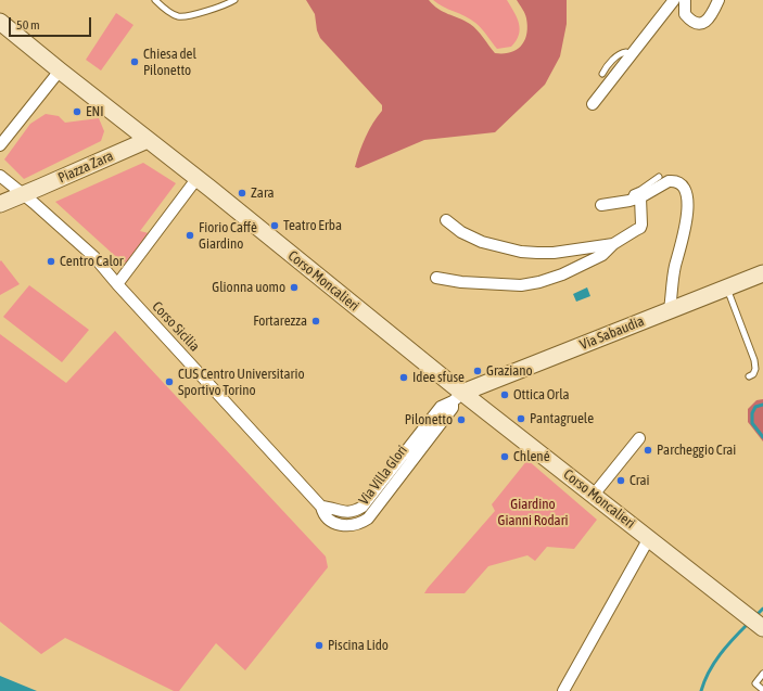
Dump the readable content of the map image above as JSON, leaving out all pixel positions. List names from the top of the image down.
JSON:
{
  "streets": {
    "main road": ["Piazza Zara", "Corso Moncalieri", "Via Sabaudia"],
    "street": ["Corso Sicilia", "Via Villa Glori"]
  },
  "crossings": [
    ["Piazza Zara", "Corso Moncalieri"],
    ["Piazza Zara", "Corso Sicilia"],
    ["Corso Moncalieri", "Via Sabaudia"],
    ["Corso Moncalieri", "Via Villa Glori"],
    ["Corso Sicilia", "Via Villa Glori"],
    ["Via Sabaudia", "Via Villa Glori"]
  ],
  "parks": ["Giardino Gianni Rodari"],
  "places": [
    "Chiesa del Pilonetto",
    "ENI",
    "Zara",
    "Teatro Erba",
    "Fiorio Caffè Giardino",
    "Centro Calor",
    "Glionna uomo",
    "Fortarezza",
    "Graziano",
    "Idee sfuse",
    "CUS Centro Universitario Sportivo Torino",
    "Ottica Orla",
    "Pantagruele",
    "Pilonetto",
    "Parcheggio Crai",
    "Chlené",
    "Crai",
    "Piscina Lido"
  ],
  "scale_bar": "50 m"
}
